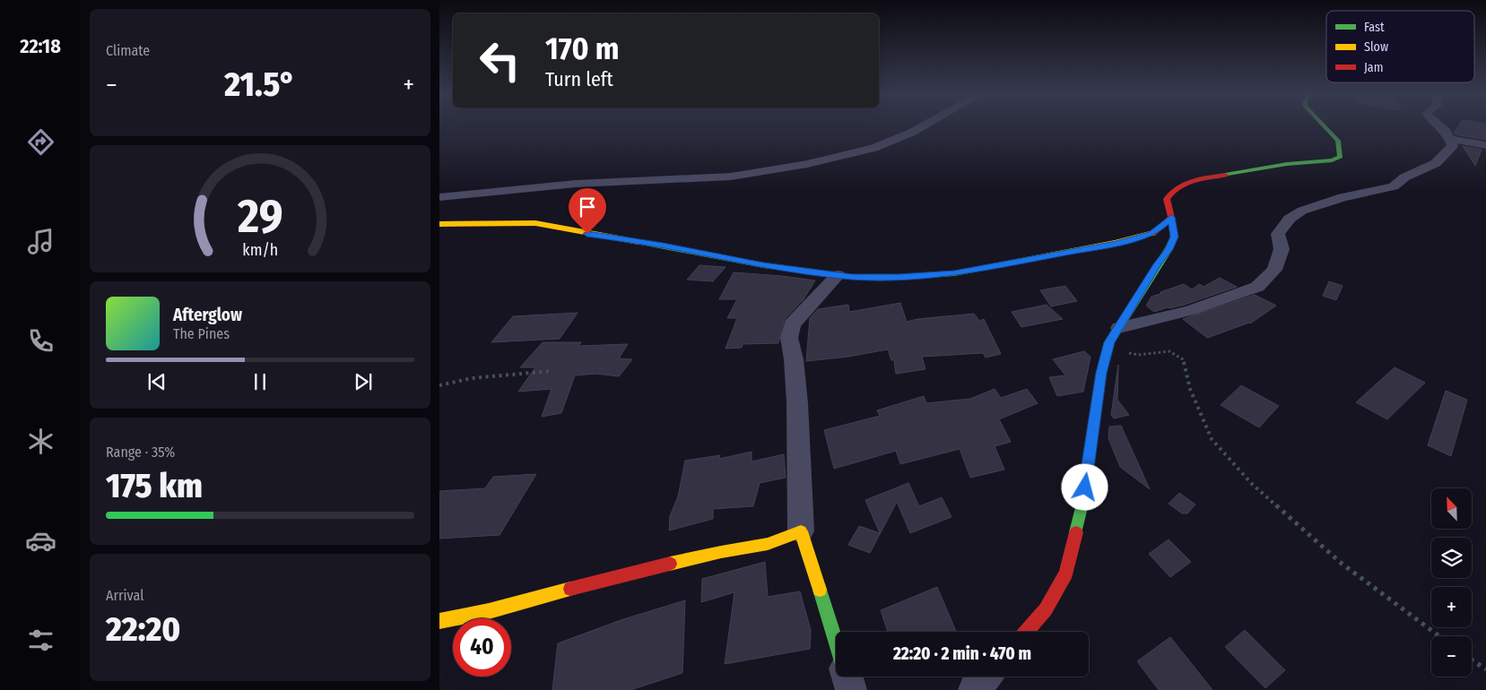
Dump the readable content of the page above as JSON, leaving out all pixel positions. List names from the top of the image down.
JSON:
{
  "legend": ["Fast", "Slow", "Jam"],
  "north": "top left",
  "page": {
    "tabs": "22:18",
    "tile": [
      "Climate",
      ["Range · 35%", "175 km"],
      ["Arrival", "22:20"]
    ],
    "turn": ["170 m", "Turn left"],
    "heat": ["−", "21.5°", "+"],
    "song": ["Afterglow", "The Pines"],
    "map_buttons": ["+", "−"],
    "limit": "40",
    "trip": "22:20 · 2 min · 470 m",
    "gauge": ["29", "km/h"]
  }
}
